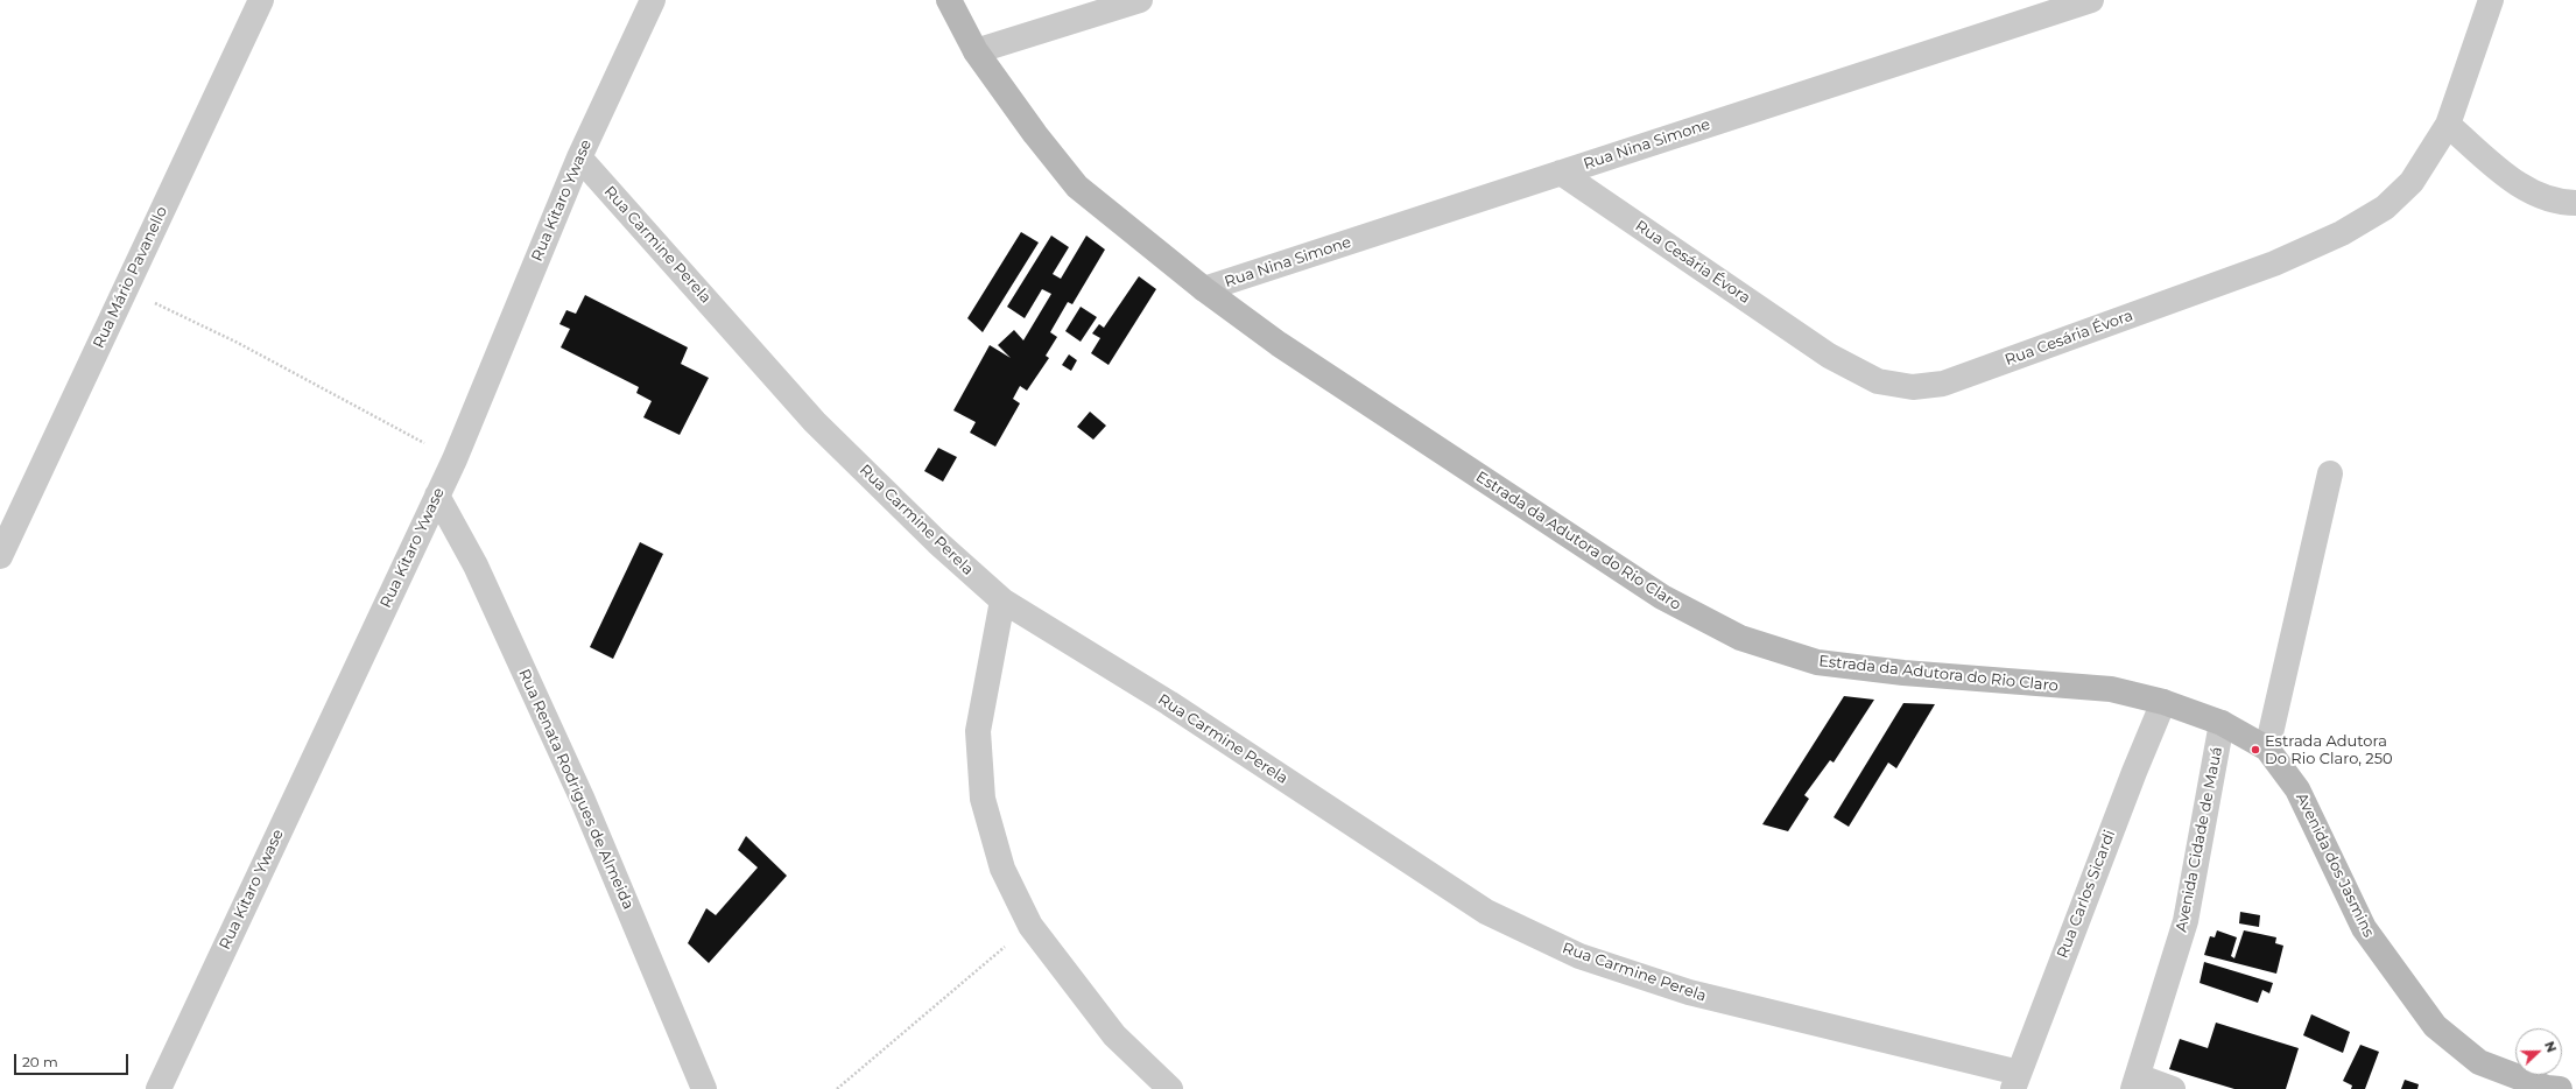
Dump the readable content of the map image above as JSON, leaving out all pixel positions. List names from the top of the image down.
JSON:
{
  "streets": {
    "main road": ["Estrada da Adutora do Rio Claro", "Avenida dos Jasmins"],
    "street": [
      "Rua Nina Simone",
      "Rua Kitaro Ywase",
      "Rua Carmine Perela",
      "Rua Cesária Évora",
      "Rua Mário Pavanello",
      "Rua Renata Rodrigues de Almeida",
      "Avenida Cidade de Mauá",
      "Rua Carlos Sicardi"
    ]
  },
  "crossings": [
    ["Rua Nina Simone", "Rua Cesária Évora"],
    ["Rua Nina Simone", "Estrada da Adutora do Rio Claro"],
    ["Rua Kitaro Ywase", "Rua Carmine Perela"],
    ["Rua Kitaro Ywase", "Rua Renata Rodrigues de Almeida"],
    ["Rua Carmine Perela", "Rua Carlos Sicardi"],
    ["Estrada da Adutora do Rio Claro", "Avenida dos Jasmins"],
    ["Estrada da Adutora do Rio Claro", "Rua Carlos Sicardi"],
    ["Avenida Cidade de Mauá", "Avenida dos Jasmins"],
    ["Avenida dos Jasmins", "Rua Carlos Sicardi"]
  ],
  "places": ["Estrada Adutora Do Rio Claro, 250"],
  "scale_bar": "20 m",
  "north": "right"
}
